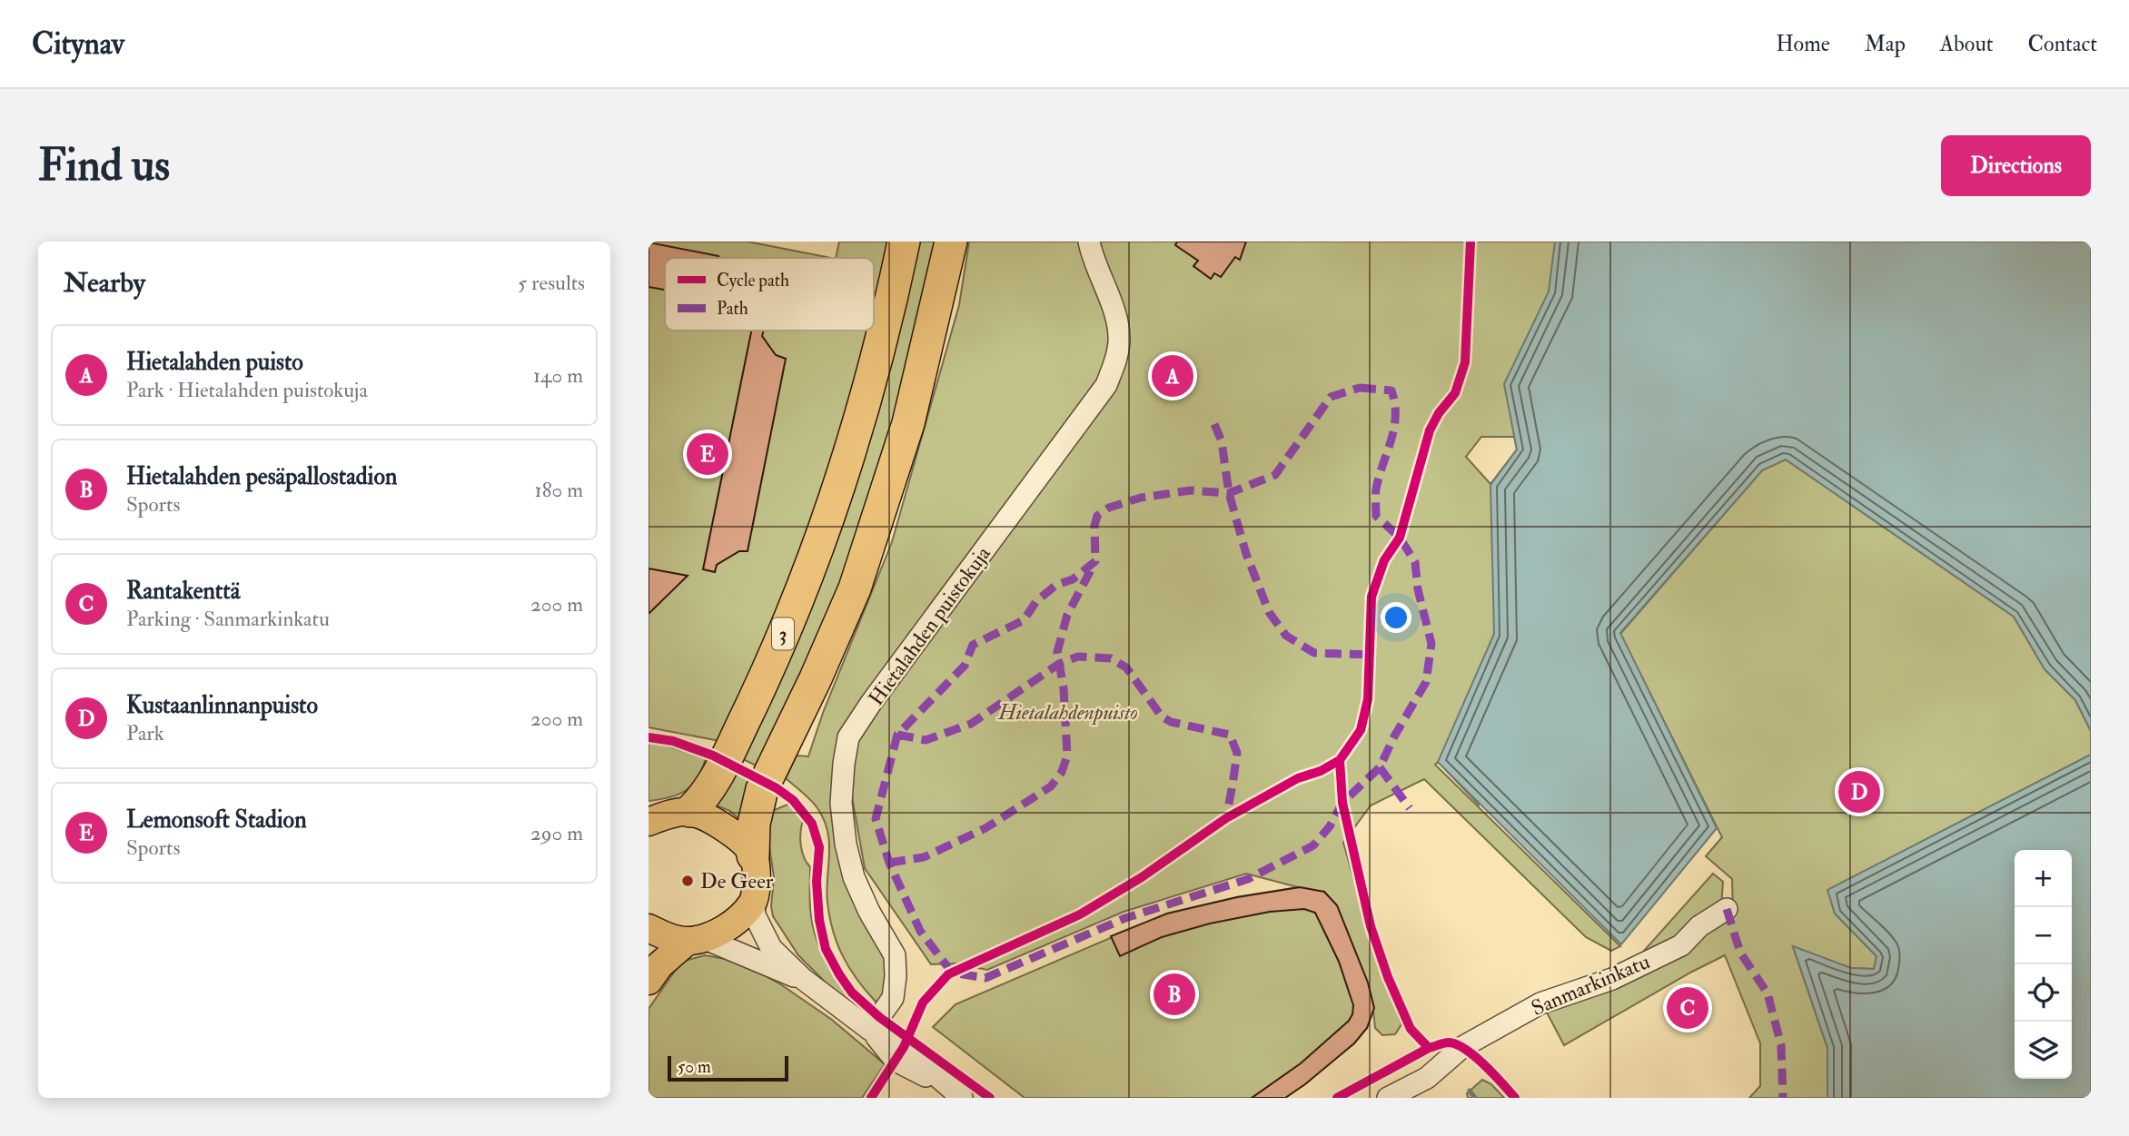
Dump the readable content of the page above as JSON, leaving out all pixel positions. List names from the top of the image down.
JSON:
{
  "streets": {
    "highway": ["3"],
    "street": ["Hietalahden puistokuja", "Sanmarkinkatu"]
  },
  "parks": ["Hietalahdenpuisto"],
  "places": ["De Geer"],
  "legend": ["Cycle path", "Path"],
  "scale_bar": "50 m",
  "page": {
    "header": "Citynav",
    "nav": [
      "Home",
      "Map",
      "About",
      "Contact"
    ],
    "buttons": "Directions",
    "title": "Find us",
    "heading": ["Nearby", "5 results"],
    "list": [
      {
        "mark": "A",
        "name": "Hietalahden puisto",
        "note": "Park · Hietalahden puistokuja",
        "value": "140 m"
      },
      {
        "mark": "B",
        "name": "Hietalahden pesäpallostadion",
        "note": "Sports",
        "value": "180 m"
      },
      {
        "mark": "C",
        "name": "Rantakenttä",
        "note": "Parking · Sanmarkinkatu",
        "value": "200 m"
      },
      {
        "mark": "D",
        "name": "Kustaanlinnanpuisto",
        "note": "Park",
        "value": "200 m"
      },
      {
        "mark": "E",
        "name": "Lemonsoft Stadion",
        "note": "Sports",
        "value": "290 m"
      }
    ],
    "pins": [
      "A",
      "E",
      "D",
      "B",
      "C"
    ],
    "map_buttons": ["+", "−"],
    "scale": "50 m"
  }
}
